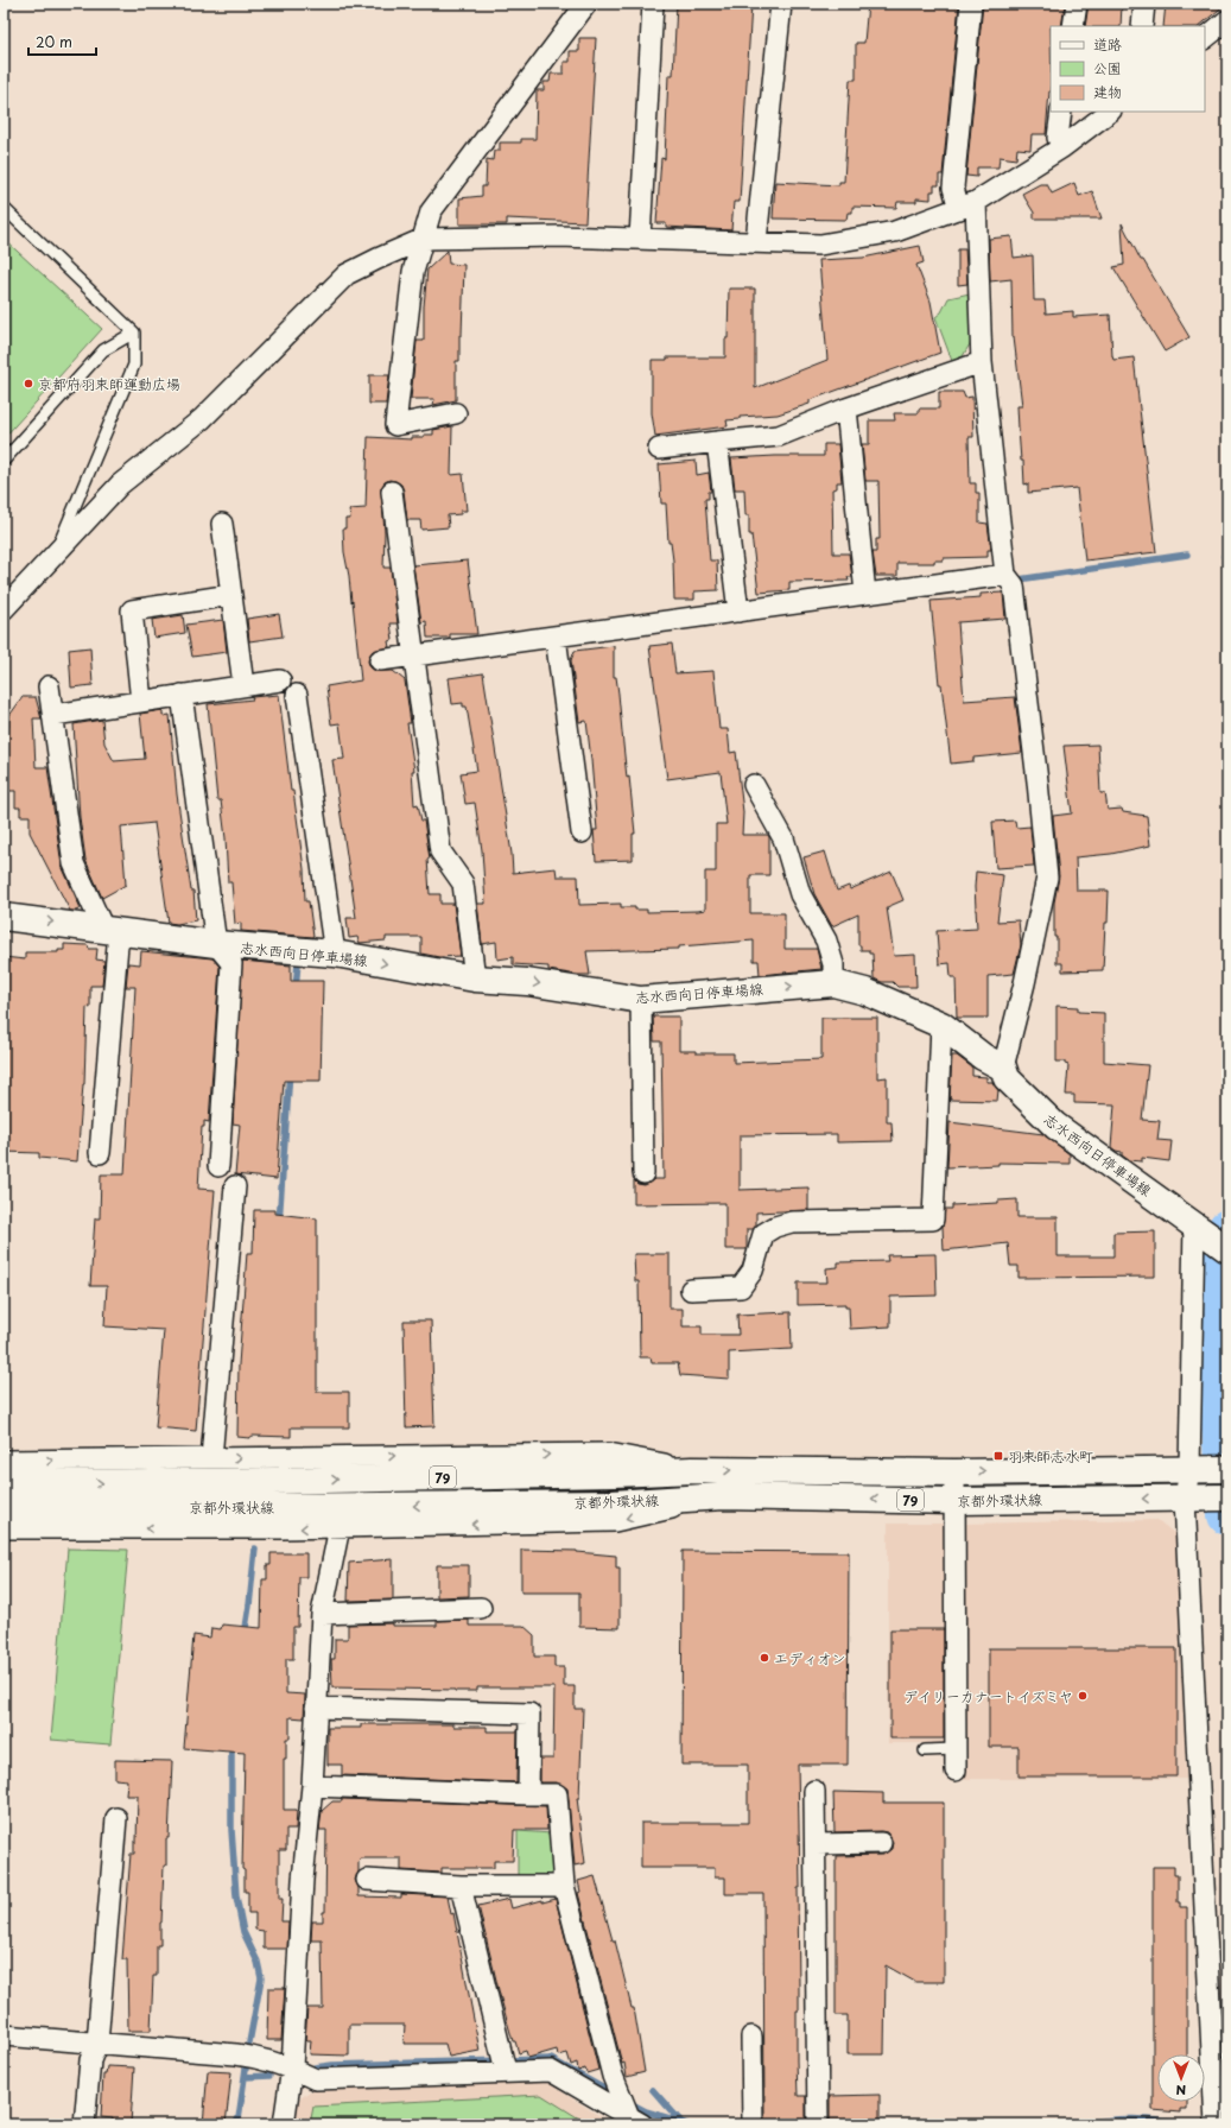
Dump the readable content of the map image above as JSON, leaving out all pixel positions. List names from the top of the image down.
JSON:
{
  "streets": {
    "main road": ["志水西向日停車場線", "79", "京都外環状線"]
  },
  "one_way": ["志水西向日停車場線"],
  "places": {
    "other": ["京都府羽束師運動広場", "エディオン", "デイリーカナートイズミヤ"],
    "transit": ["羽束師志水町"]
  },
  "legend": ["道路", "公園", "建物"],
  "scale_bar": "20 m",
  "north": "bottom"
}
